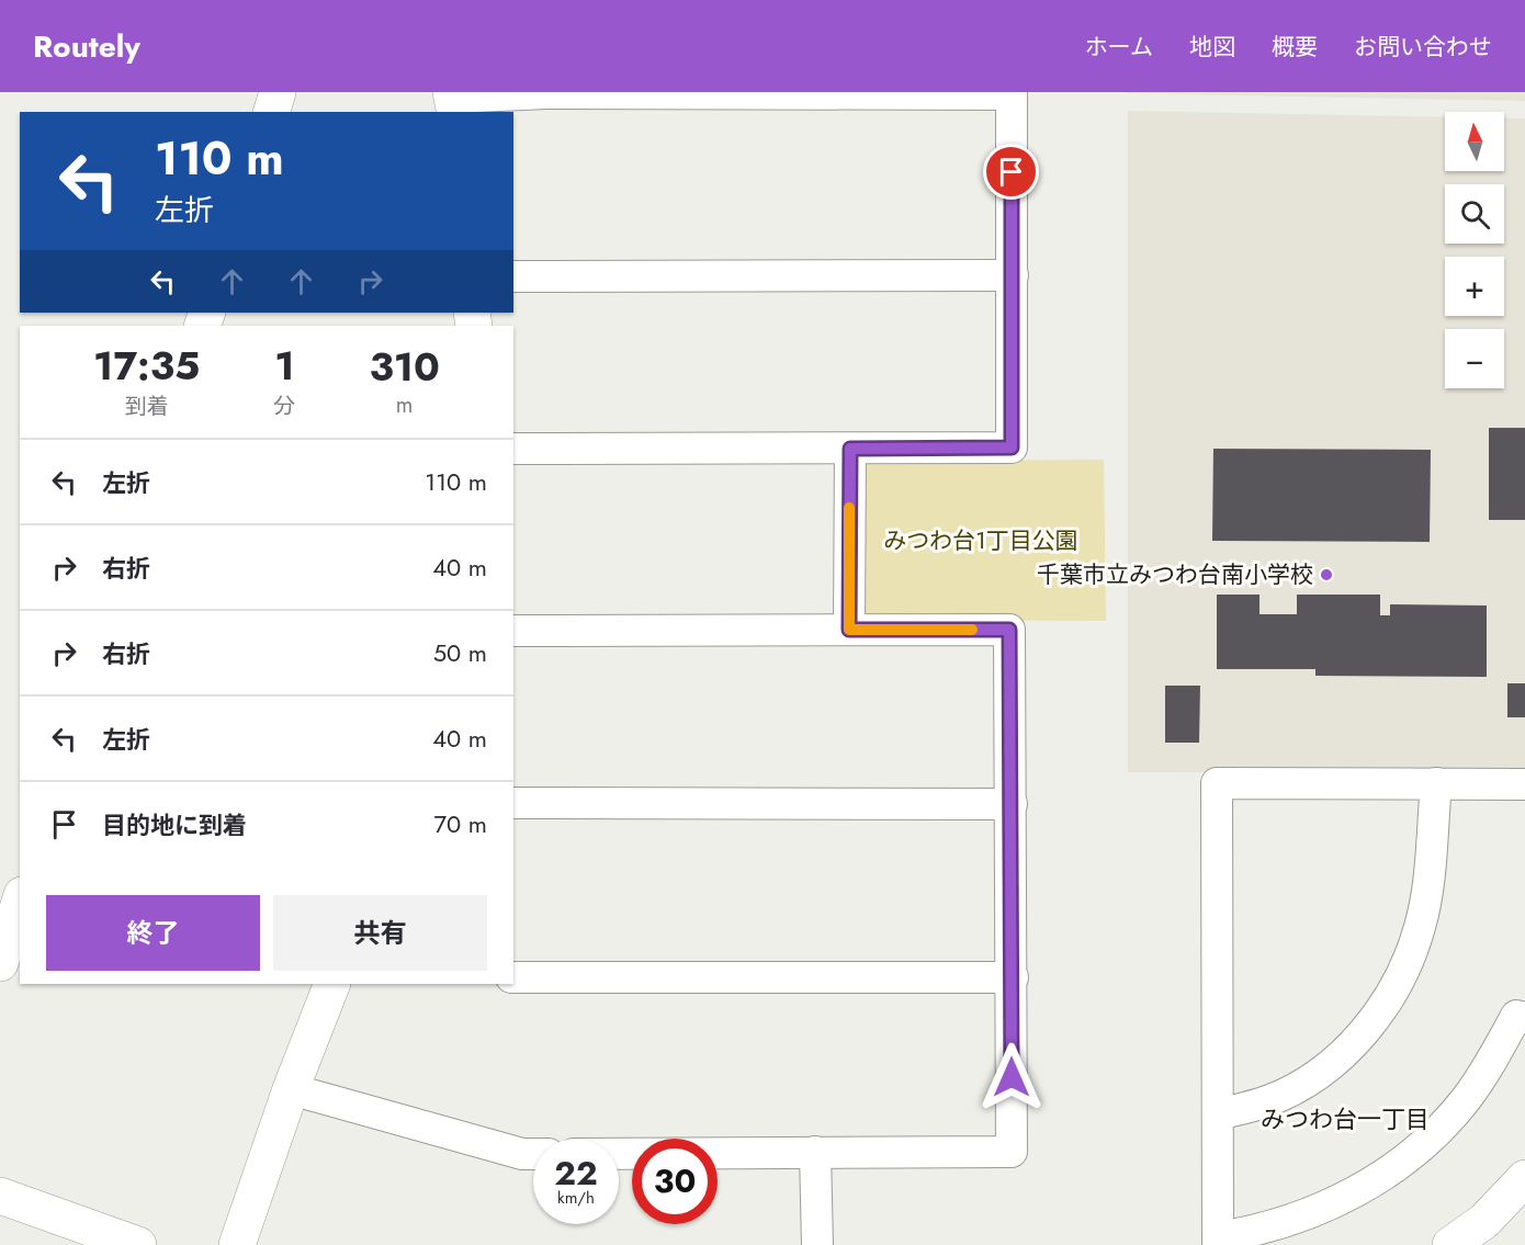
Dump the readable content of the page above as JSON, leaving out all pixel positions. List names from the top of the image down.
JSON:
{
  "districts": ["みつわ台一丁目"],
  "parks": ["みつわ台1丁目公園"],
  "places": ["千葉市立みつわ台南小学校"],
  "north": "top",
  "page": {
    "header": "Routely",
    "nav": [
      "ホーム",
      "地図",
      "概要",
      "お問い合わせ"
    ],
    "map_buttons": ["+", "−"],
    "turn": ["110 m", "左折"],
    "eta": [
      "17:35",
      "到着",
      "1",
      "分",
      "310",
      "m"
    ],
    "list": [
      {
        "name": "左折",
        "value": "110 m"
      },
      {
        "name": "右折",
        "value": "40 m"
      },
      {
        "name": "右折",
        "value": "50 m"
      },
      {
        "name": "左折",
        "value": "40 m"
      },
      {
        "name": "目的地に到着",
        "value": "70 m"
      }
    ],
    "buttons": ["終了", "共有"],
    "speed": "22 km/h",
    "limit": "30"
  }
}
